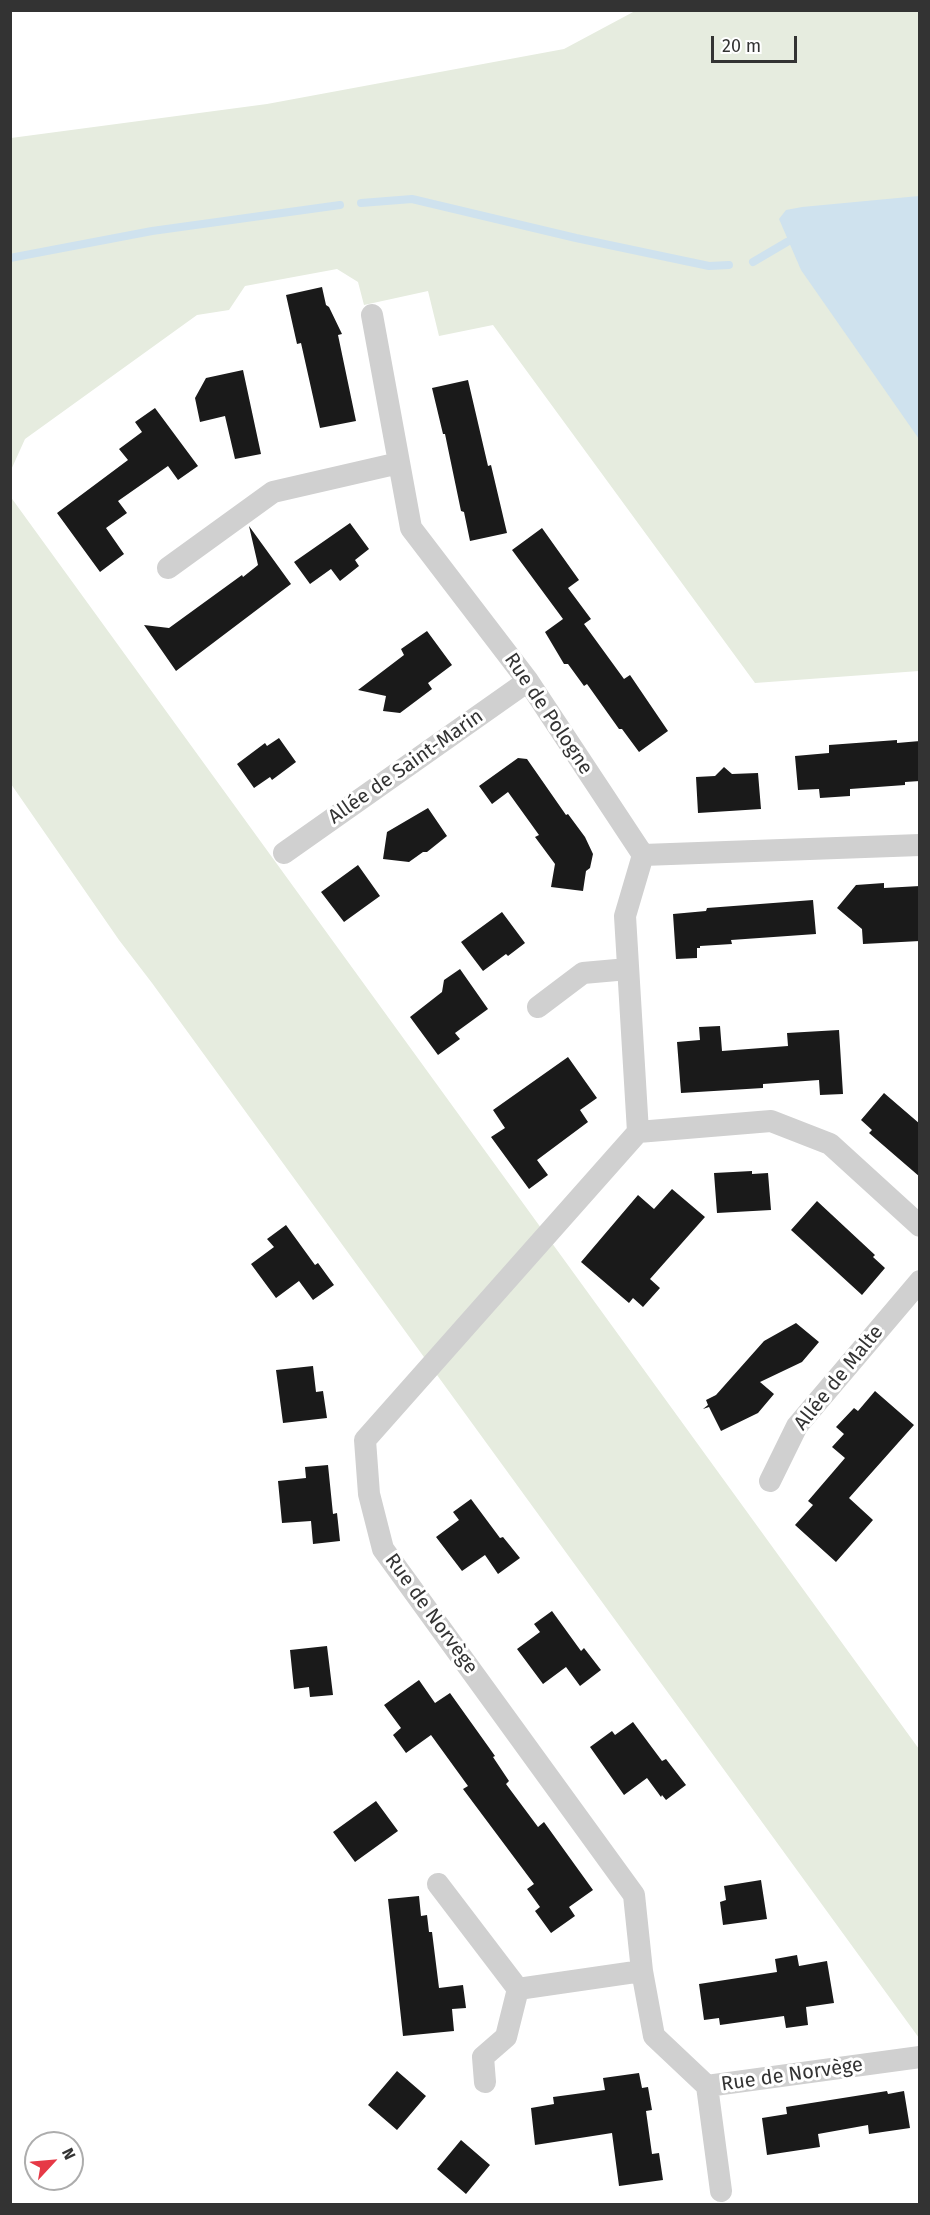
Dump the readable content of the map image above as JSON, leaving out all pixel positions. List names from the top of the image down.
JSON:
{
  "streets": {
    "street": [
      "Rue de Pologne",
      "Allée de Saint-Marin",
      "Allée de Malte",
      "Rue de Norvège"
    ]
  },
  "crossings": [
    ["Rue de Pologne", "Allée de Saint-Marin"]
  ],
  "scale_bar": "20 m",
  "north": "top right"
}
